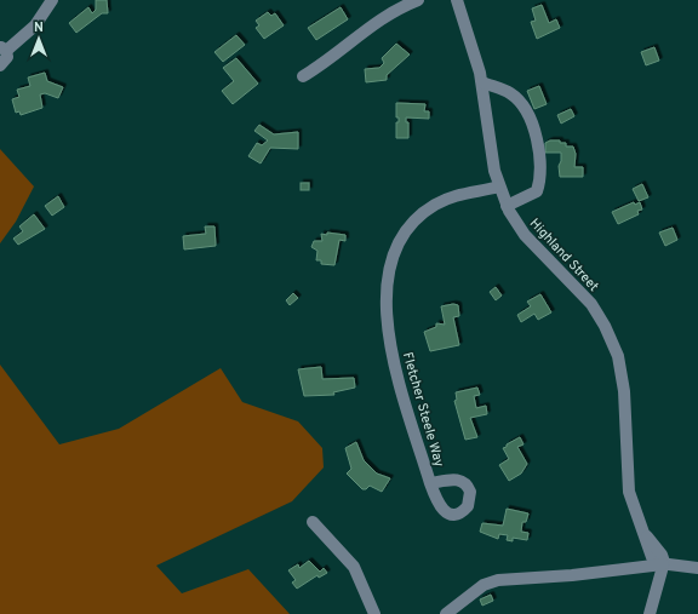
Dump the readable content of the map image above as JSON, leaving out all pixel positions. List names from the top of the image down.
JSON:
{
  "streets": {
    "street": ["Highland Street", "Fletcher Steele Way"]
  },
  "crossings": [
    ["Highland Street", "Fletcher Steele Way"]
  ],
  "north": "top"
}
